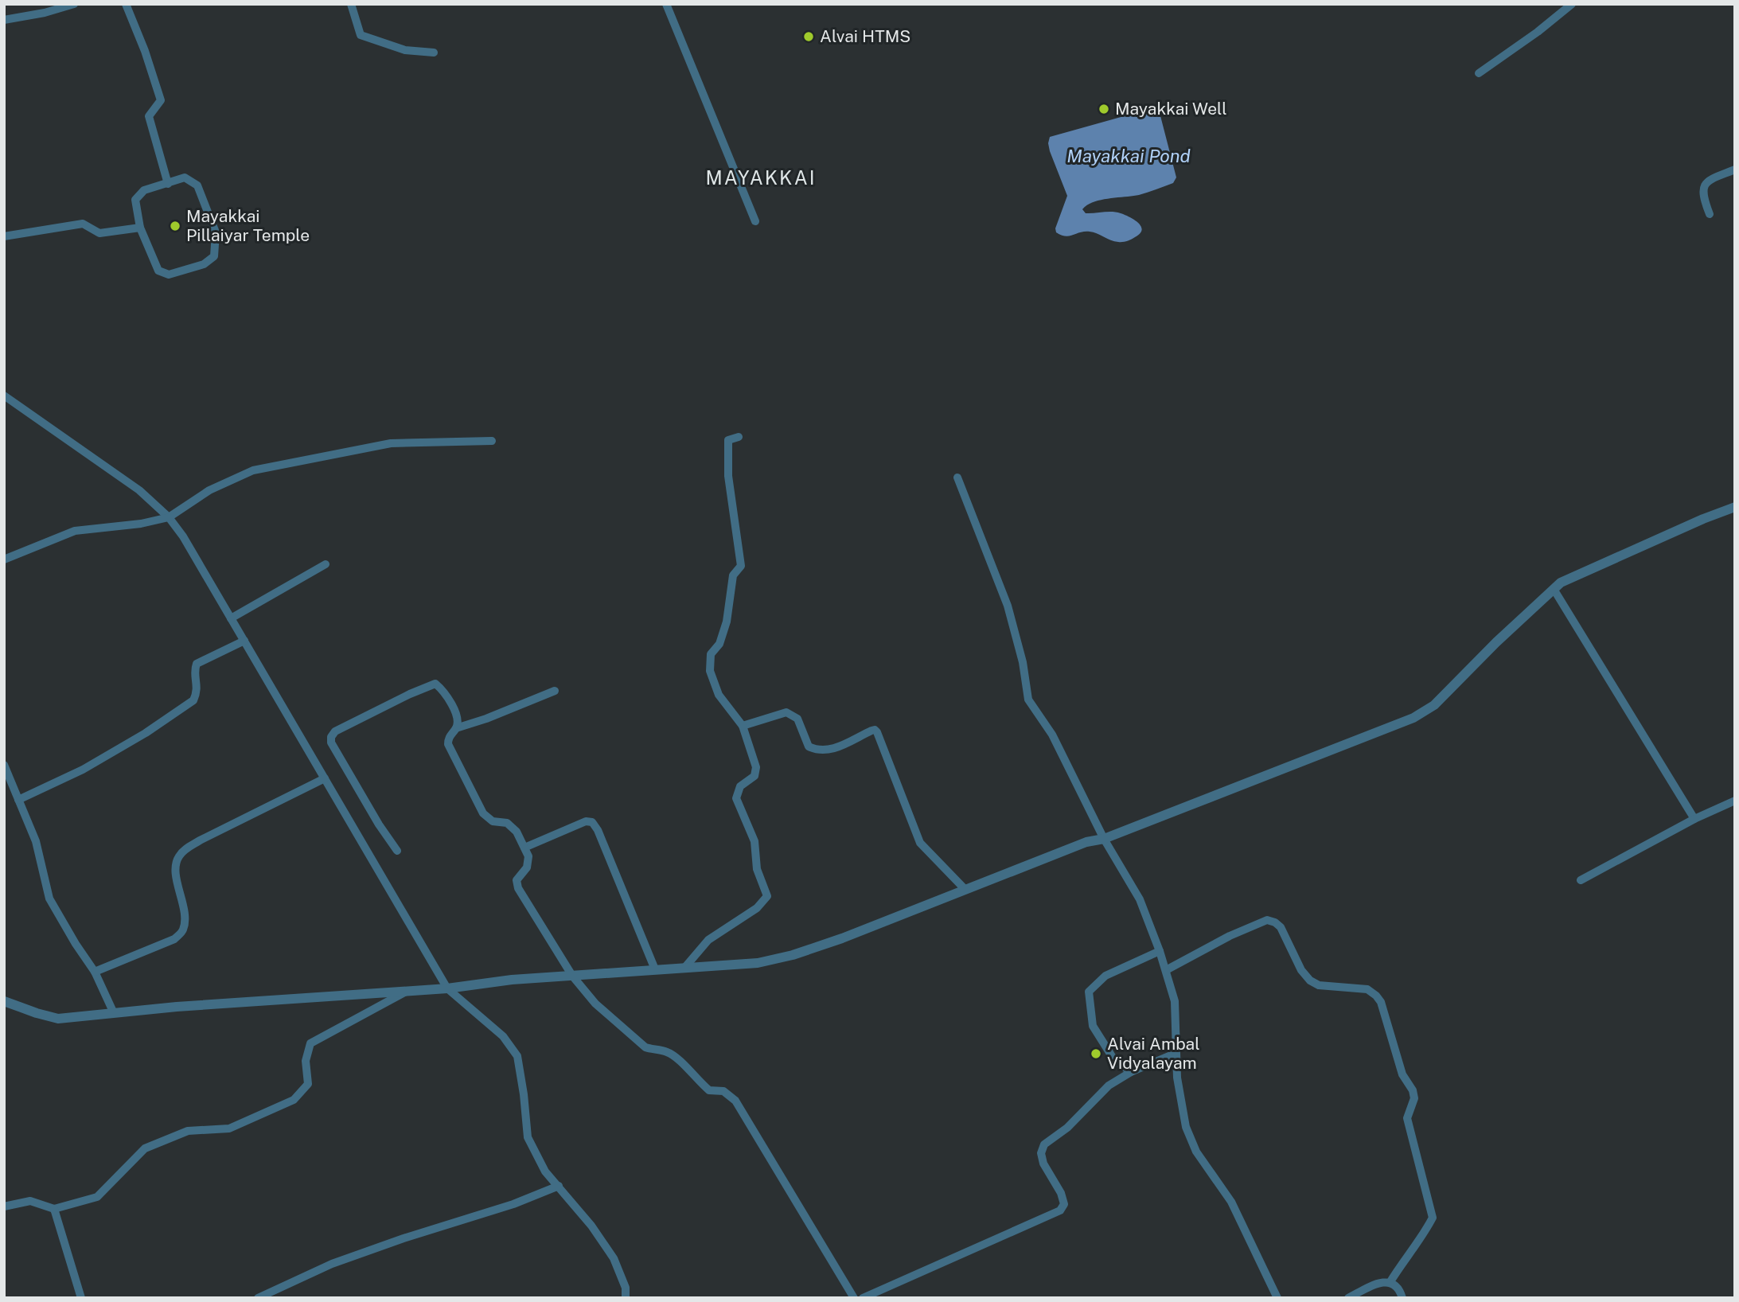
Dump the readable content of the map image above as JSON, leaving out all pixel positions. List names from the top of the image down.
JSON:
{
  "districts": ["MAYAKKAI"],
  "water": ["Mayakkai Pond"],
  "places": [
    "Alvai HTMS",
    "Mayakkai Well",
    "Mayakkai Pillaiyar Temple",
    "Alvai Ambal Vidyalayam"
  ]
}
